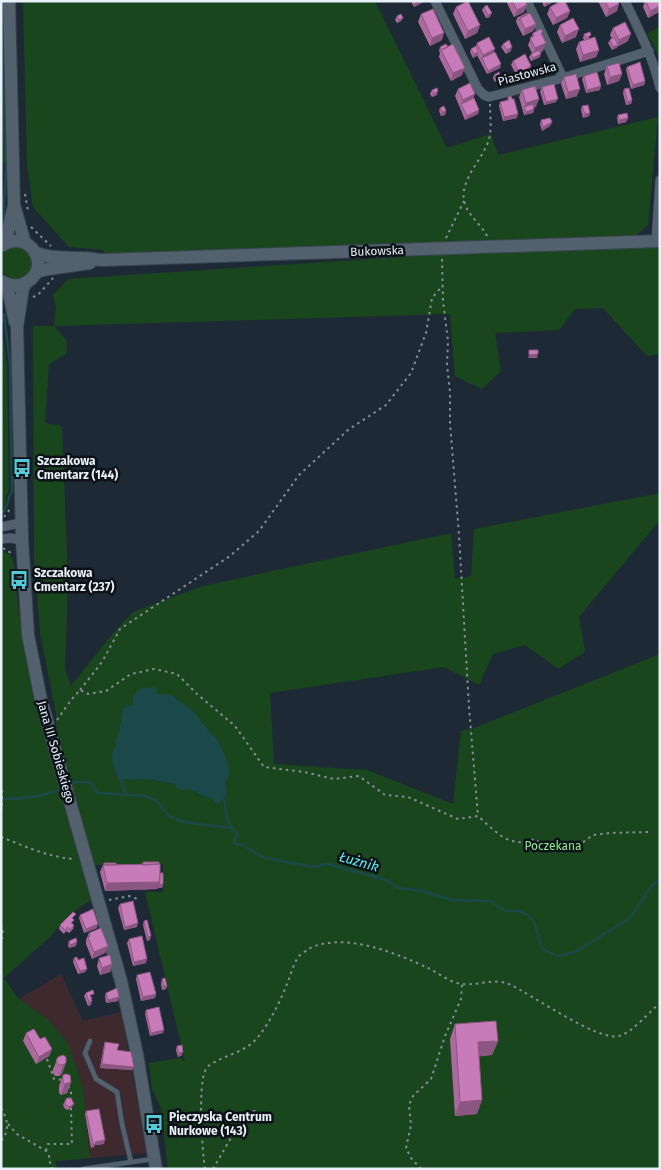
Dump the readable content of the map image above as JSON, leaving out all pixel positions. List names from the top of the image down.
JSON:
{
  "streets": {
    "street": ["Piastowska", "Bukowska", "Jana III Sobieskiego"]
  },
  "water": ["Łużnik"],
  "parks": ["Poczekana"],
  "places": {
    "bus stop": ["Szczakowa Cmentarz (144)", "Szczakowa Cmentarz (237)", "Pieczyska Centrum Nurkowe (143)"]
  }
}
